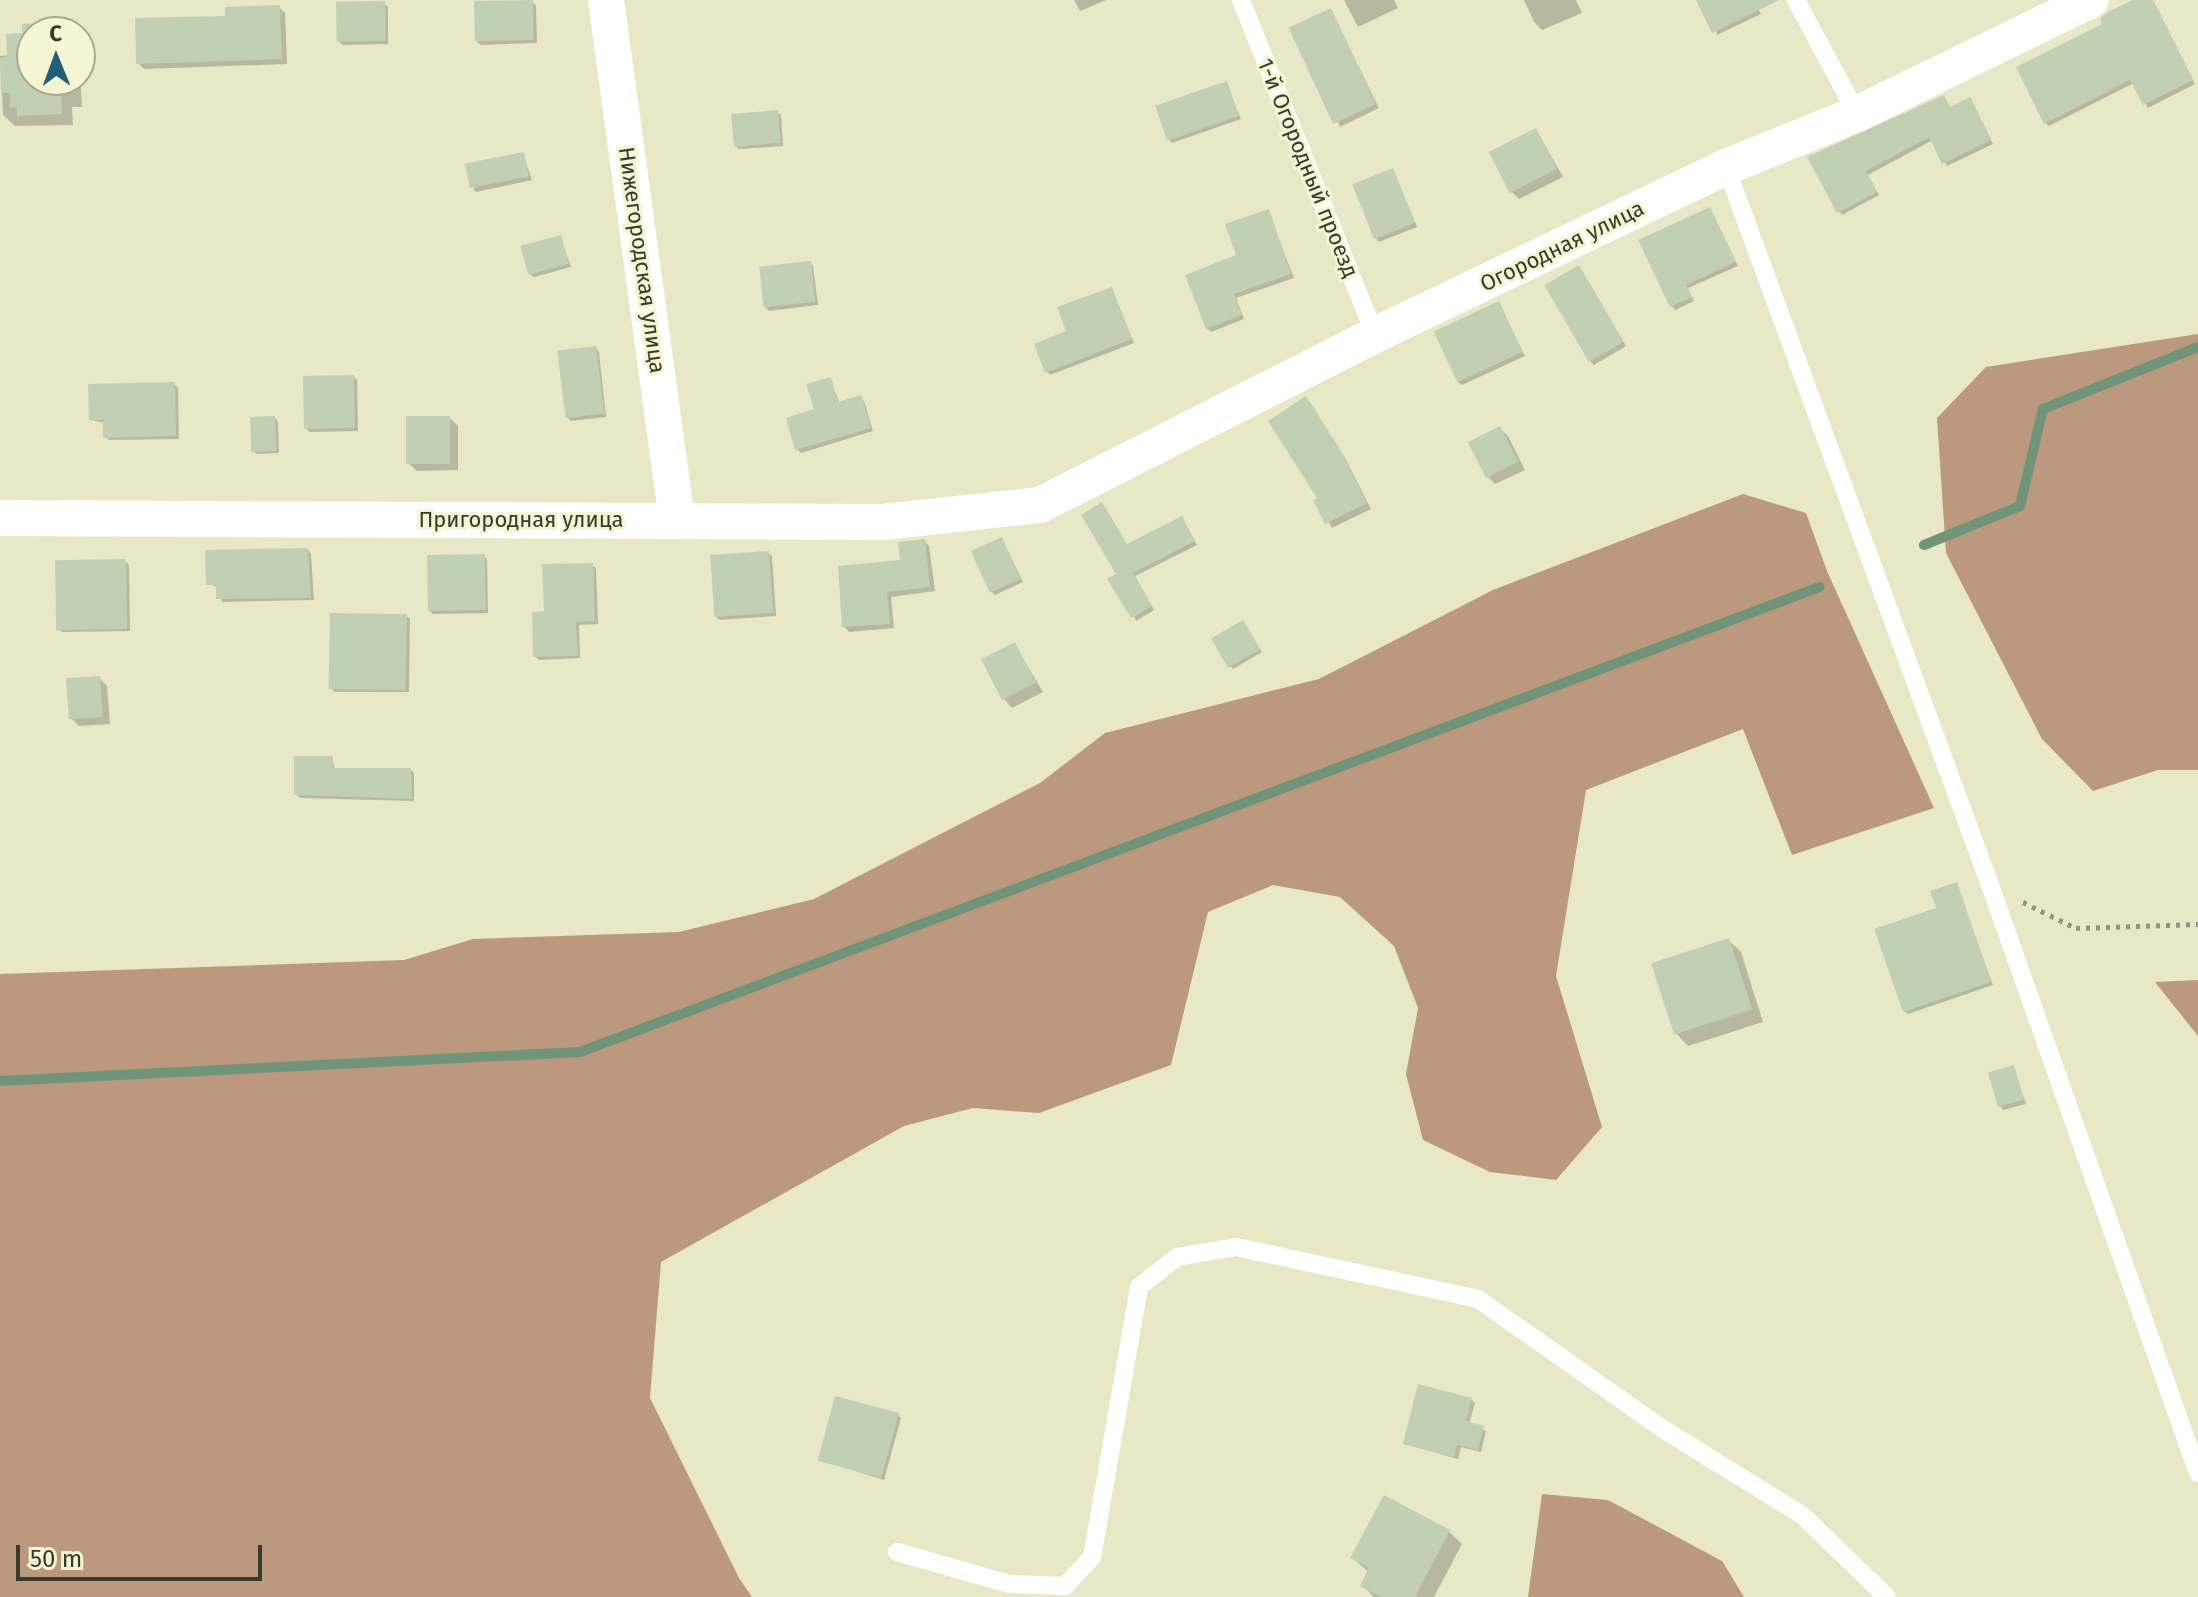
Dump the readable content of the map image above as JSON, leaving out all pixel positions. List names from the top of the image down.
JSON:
{
  "streets": {
    "street": ["Огородная улица", "Нижегородская улица", "Пригородная улица"],
    "lane": ["1-й Огородный проезд"]
  },
  "crossings": [
    ["1-й Огородный проезд", "Огородная улица"],
    ["Огородная улица", "Пригородная улица"],
    ["Нижегородская улица", "Пригородная улица"]
  ],
  "scale_bar": "50 m",
  "north": "top"
}
